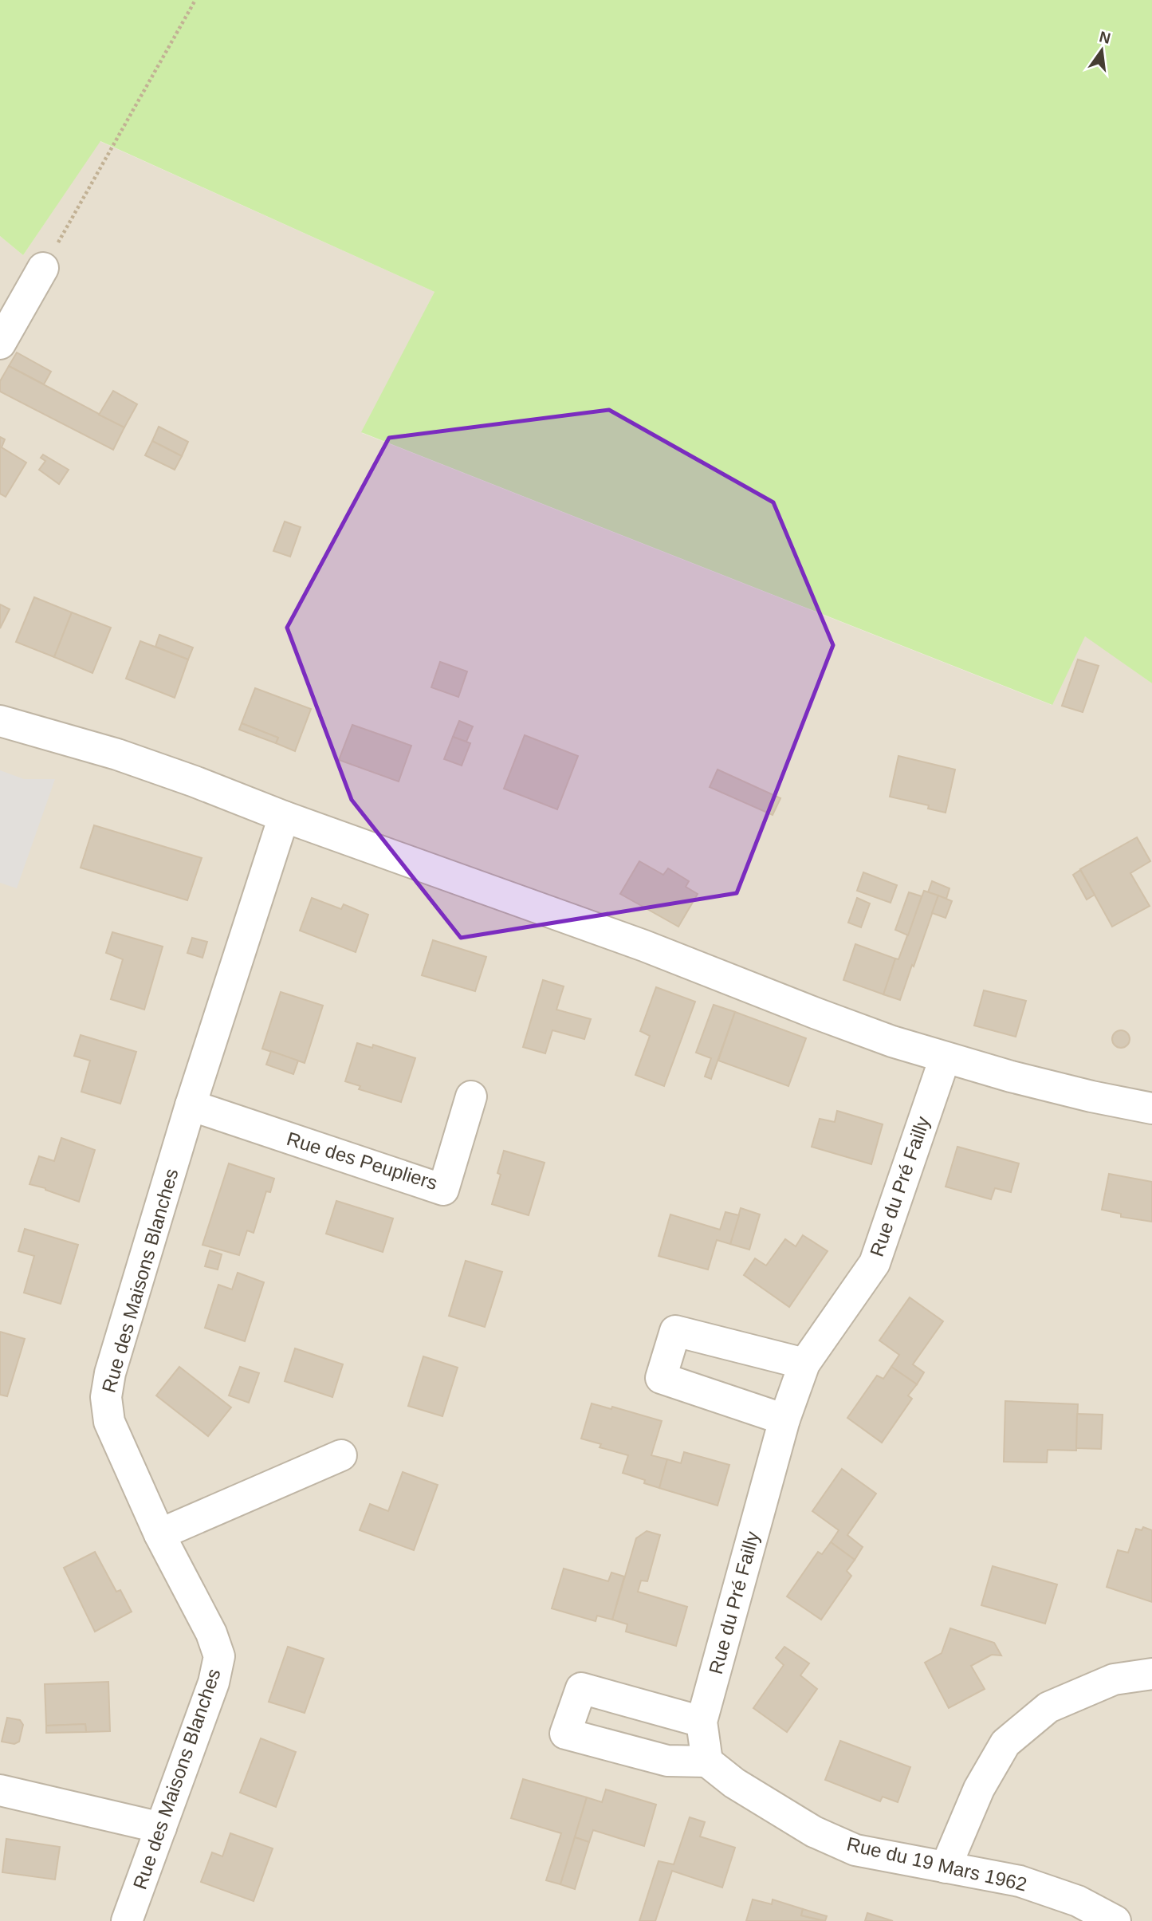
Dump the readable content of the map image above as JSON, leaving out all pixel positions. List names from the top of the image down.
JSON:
{
  "streets": {
    "street": [
      "Rue des Peupliers",
      "Rue du Pré Failly",
      "Rue des Maisons Blanches",
      "Rue du 19 Mars 1962"
    ]
  },
  "crossings": [
    ["Rue des Peupliers", "Rue des Maisons Blanches"],
    ["Rue du Pré Failly", "Rue du 19 Mars 1962"]
  ],
  "north": "top"
}
